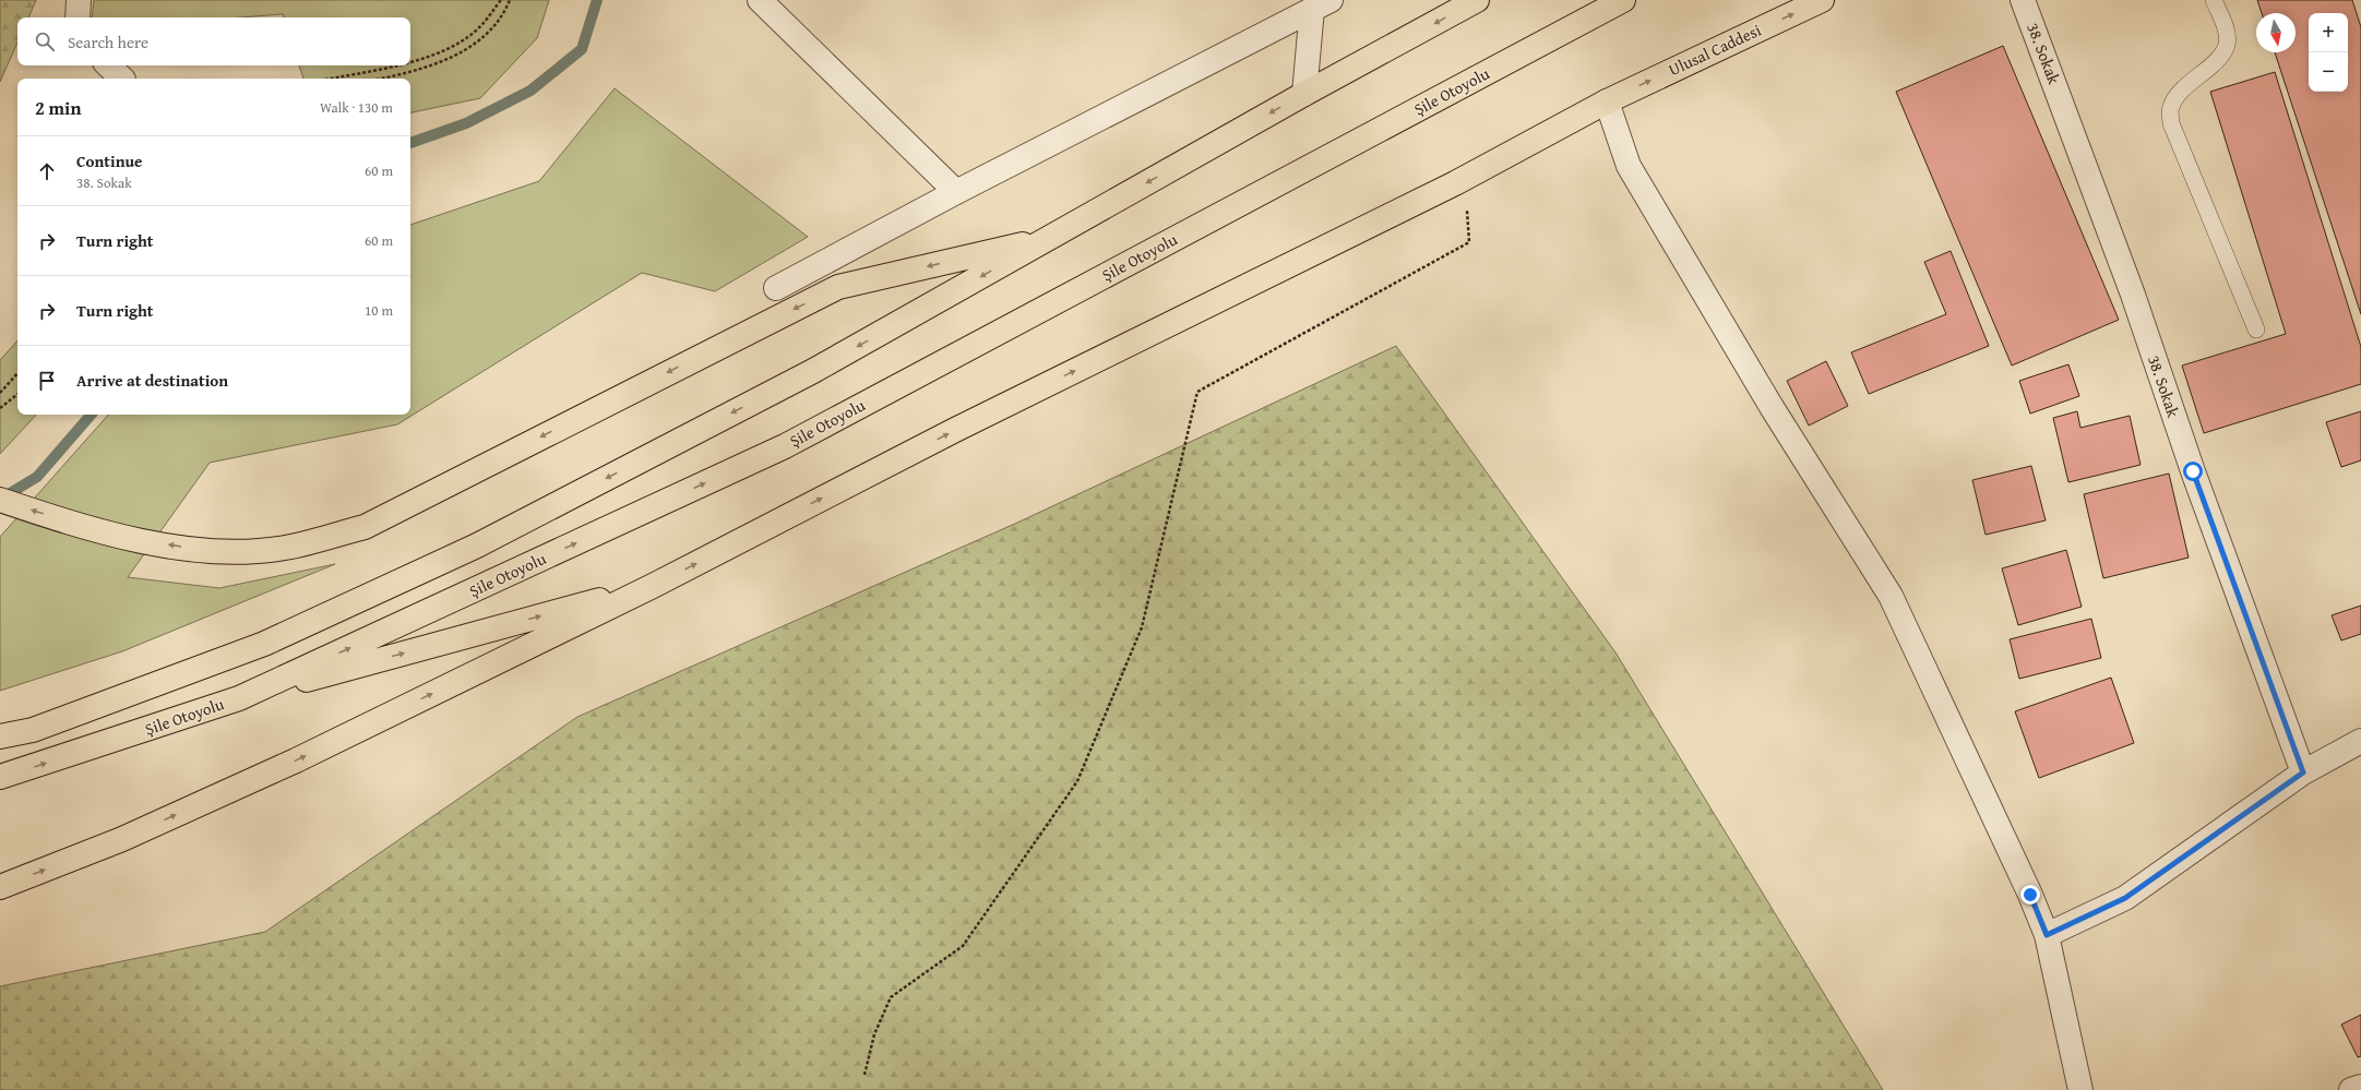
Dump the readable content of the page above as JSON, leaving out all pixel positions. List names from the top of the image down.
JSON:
{
  "streets": {
    "main road": ["Ulusal Caddesi", "Şile Otoyolu"],
    "street": ["38. Sokak"]
  },
  "north": "bottom",
  "page": {
    "map_buttons": ["+", "−"],
    "search": "Search here",
    "heading": ["2 min", "Walk · 130 m"],
    "list": [
      ["Continue", "38. Sokak", "60 m"],
      ["Turn right", "60 m"],
      ["Turn right", "10 m"],
      "Arrive at destination"
    ]
  }
}
